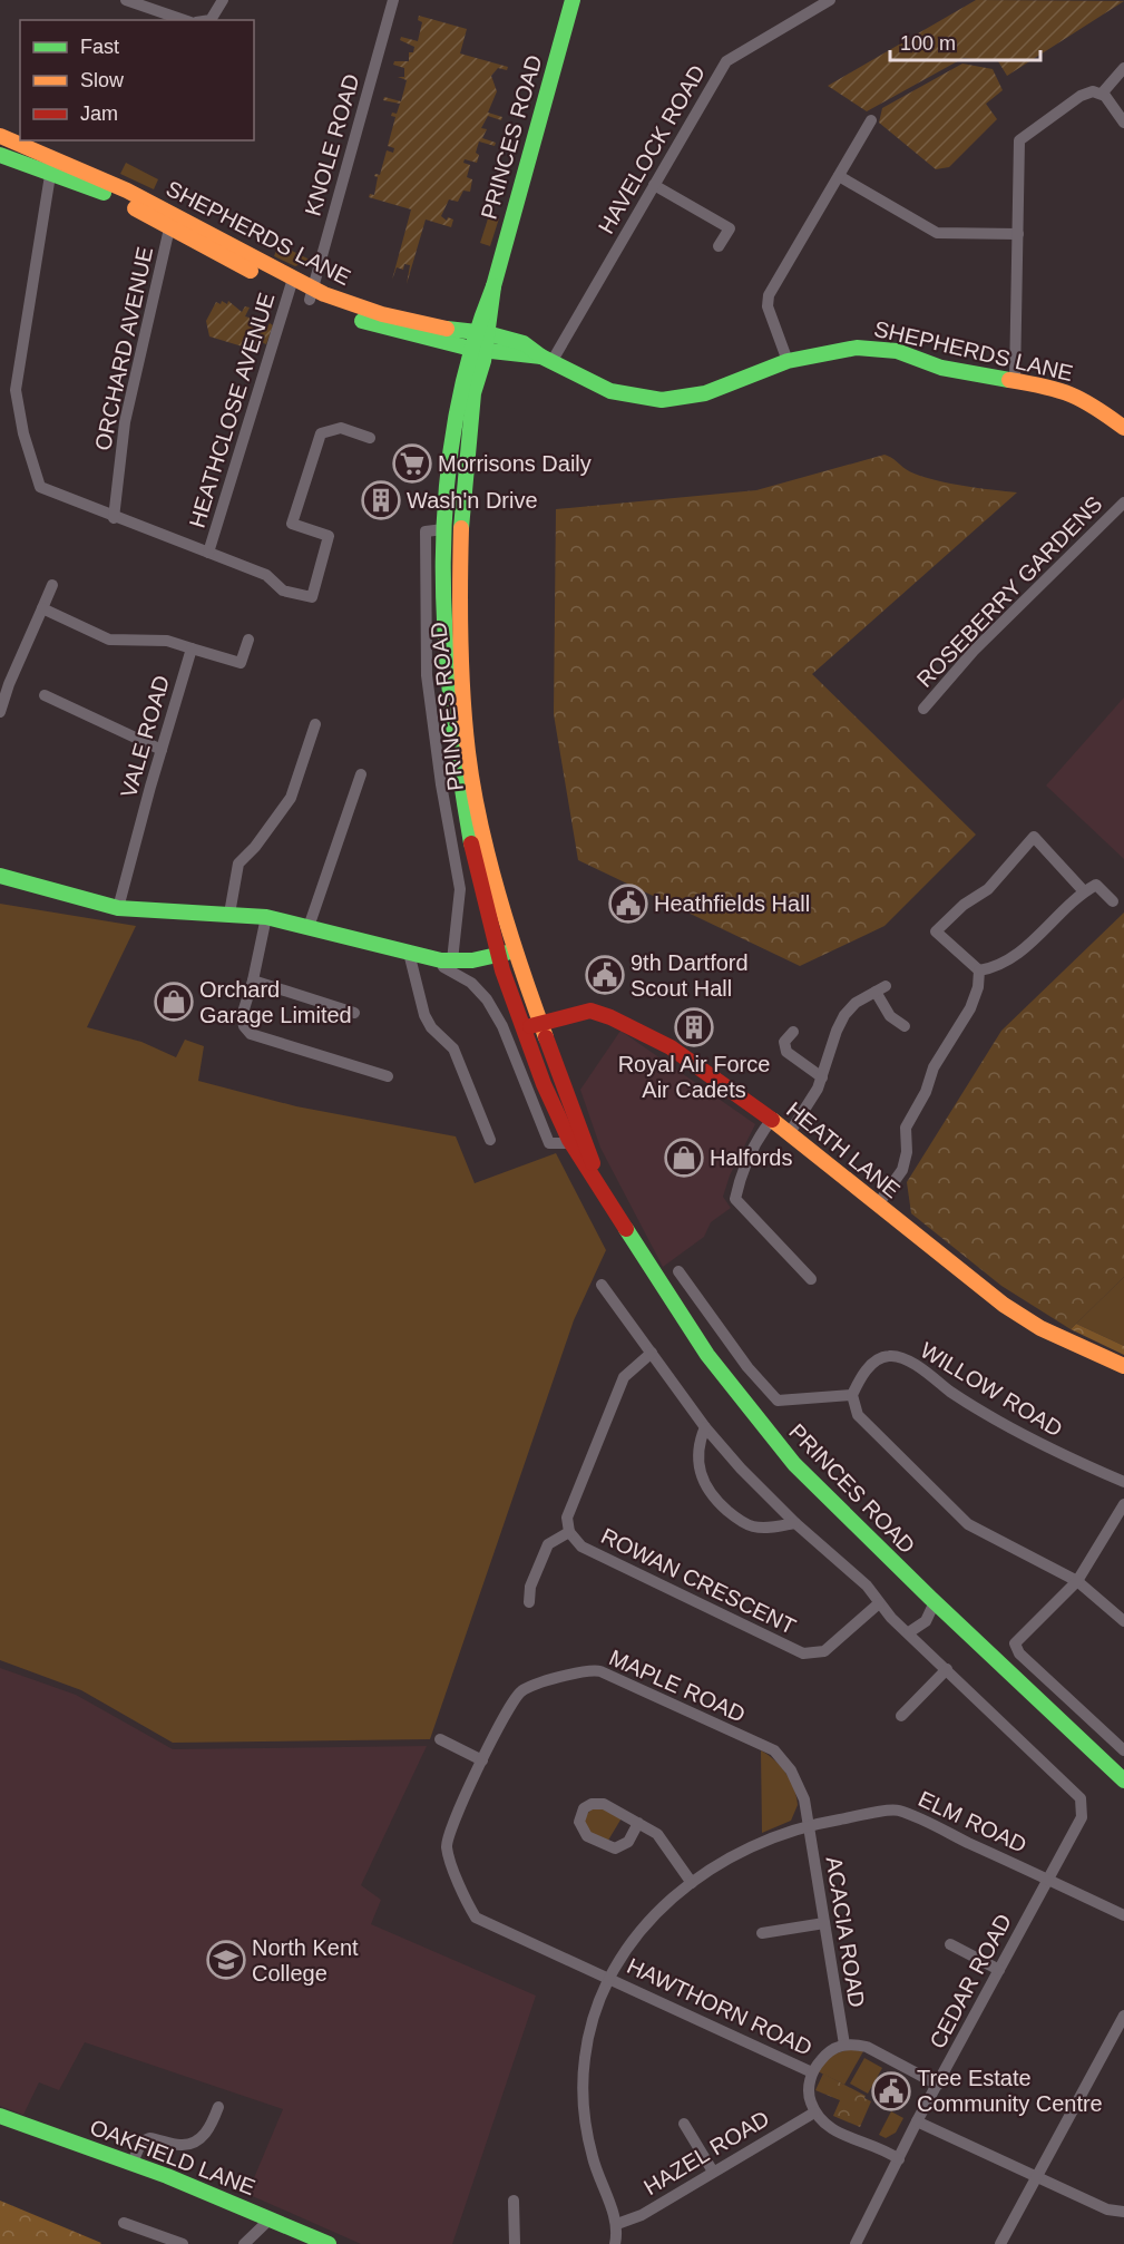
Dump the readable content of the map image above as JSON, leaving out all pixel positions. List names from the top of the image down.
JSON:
{
  "streets": {
    "main road": [
      "PRINCES ROAD",
      "SHEPHERDS LANE",
      "HEATH LANE",
      "OAKFIELD LANE"
    ],
    "street": [
      "KNOLE ROAD",
      "HAVELOCK ROAD",
      "ORCHARD AVENUE",
      "HEATHCLOSE AVENUE",
      "ROSEBERRY GARDENS",
      "VALE ROAD",
      "WILLOW ROAD",
      "ROWAN CRESCENT",
      "MAPLE ROAD",
      "ELM ROAD",
      "ACACIA ROAD",
      "CEDAR ROAD",
      "HAWTHORN ROAD",
      "HAZEL ROAD"
    ]
  },
  "crossings": [
    ["PRINCES ROAD", "SHEPHERDS LANE"],
    ["PRINCES ROAD", "HEATH LANE"],
    ["KNOLE ROAD", "SHEPHERDS LANE"],
    ["HAVELOCK ROAD", "SHEPHERDS LANE"],
    ["SHEPHERDS LANE", "ORCHARD AVENUE"],
    ["SHEPHERDS LANE", "HEATHCLOSE AVENUE"],
    ["ROWAN CRESCENT", "CEDAR ROAD"],
    ["MAPLE ROAD", "ELM ROAD"],
    ["MAPLE ROAD", "ACACIA ROAD"],
    ["MAPLE ROAD", "HAWTHORN ROAD"],
    ["ELM ROAD", "ACACIA ROAD"],
    ["ELM ROAD", "CEDAR ROAD"],
    ["ELM ROAD", "HAWTHORN ROAD"],
    ["ELM ROAD", "HAZEL ROAD"]
  ],
  "places": {
    "supermarket": ["Morrisons Daily"],
    "building": ["Wash'n Drive", "Royal Air Force Air Cadets"],
    "public building": ["Heathfields Hall", "9th Dartford Scout Hall", "Tree Estate Community Centre"],
    "shop": ["Orchard Garage Limited", "Halfords"],
    "school or university": ["North Kent College"]
  },
  "legend": ["Fast", "Slow", "Jam"],
  "scale_bar": "100 m"
}
